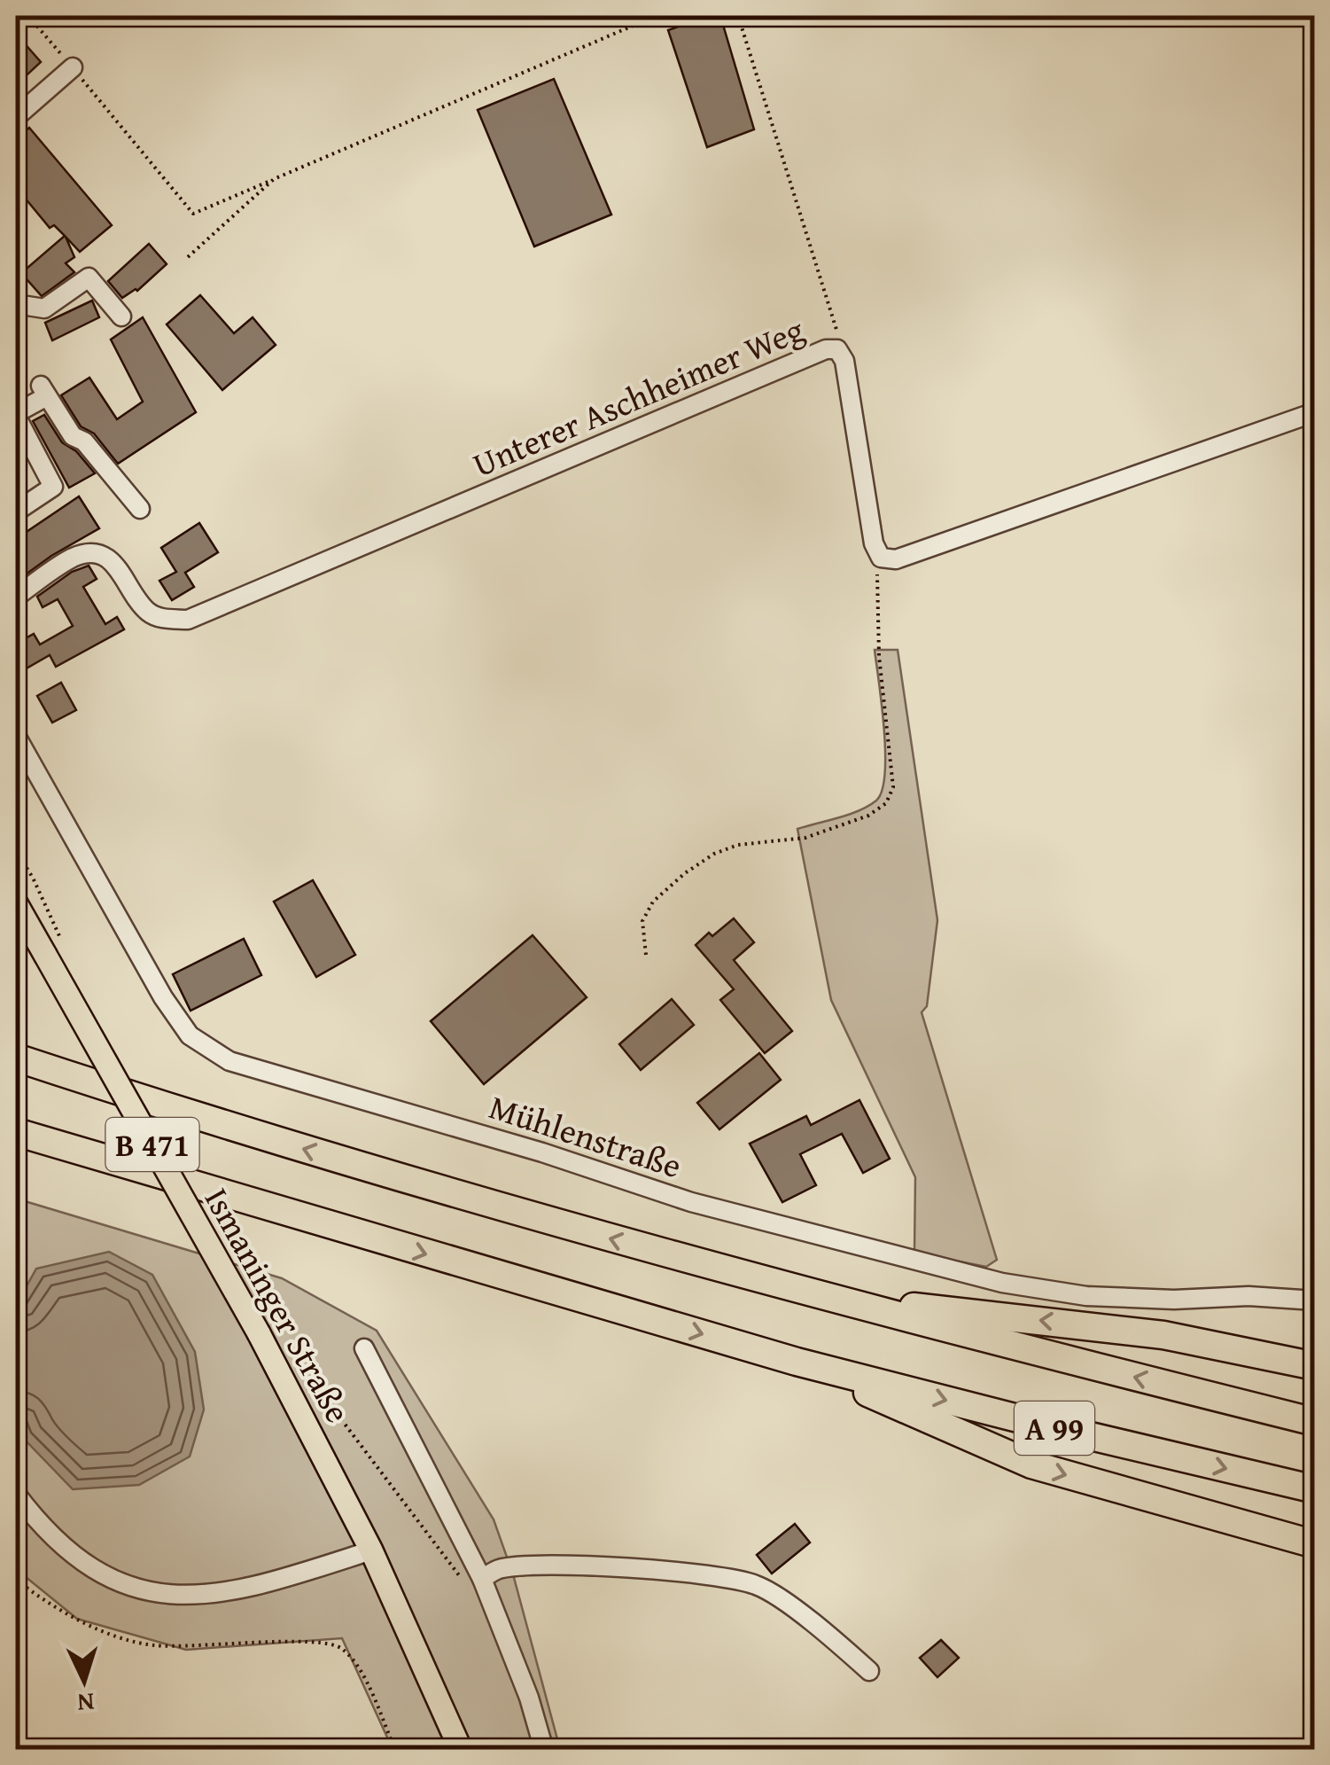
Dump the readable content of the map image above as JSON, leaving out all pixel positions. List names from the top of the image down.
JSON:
{
  "streets": {
    "highway": ["A 99"],
    "main road": ["B 471", "Ismaninger Straße"],
    "street": ["Unterer Aschheimer Weg", "Mühlenstraße"]
  },
  "north": "bottom"
}
